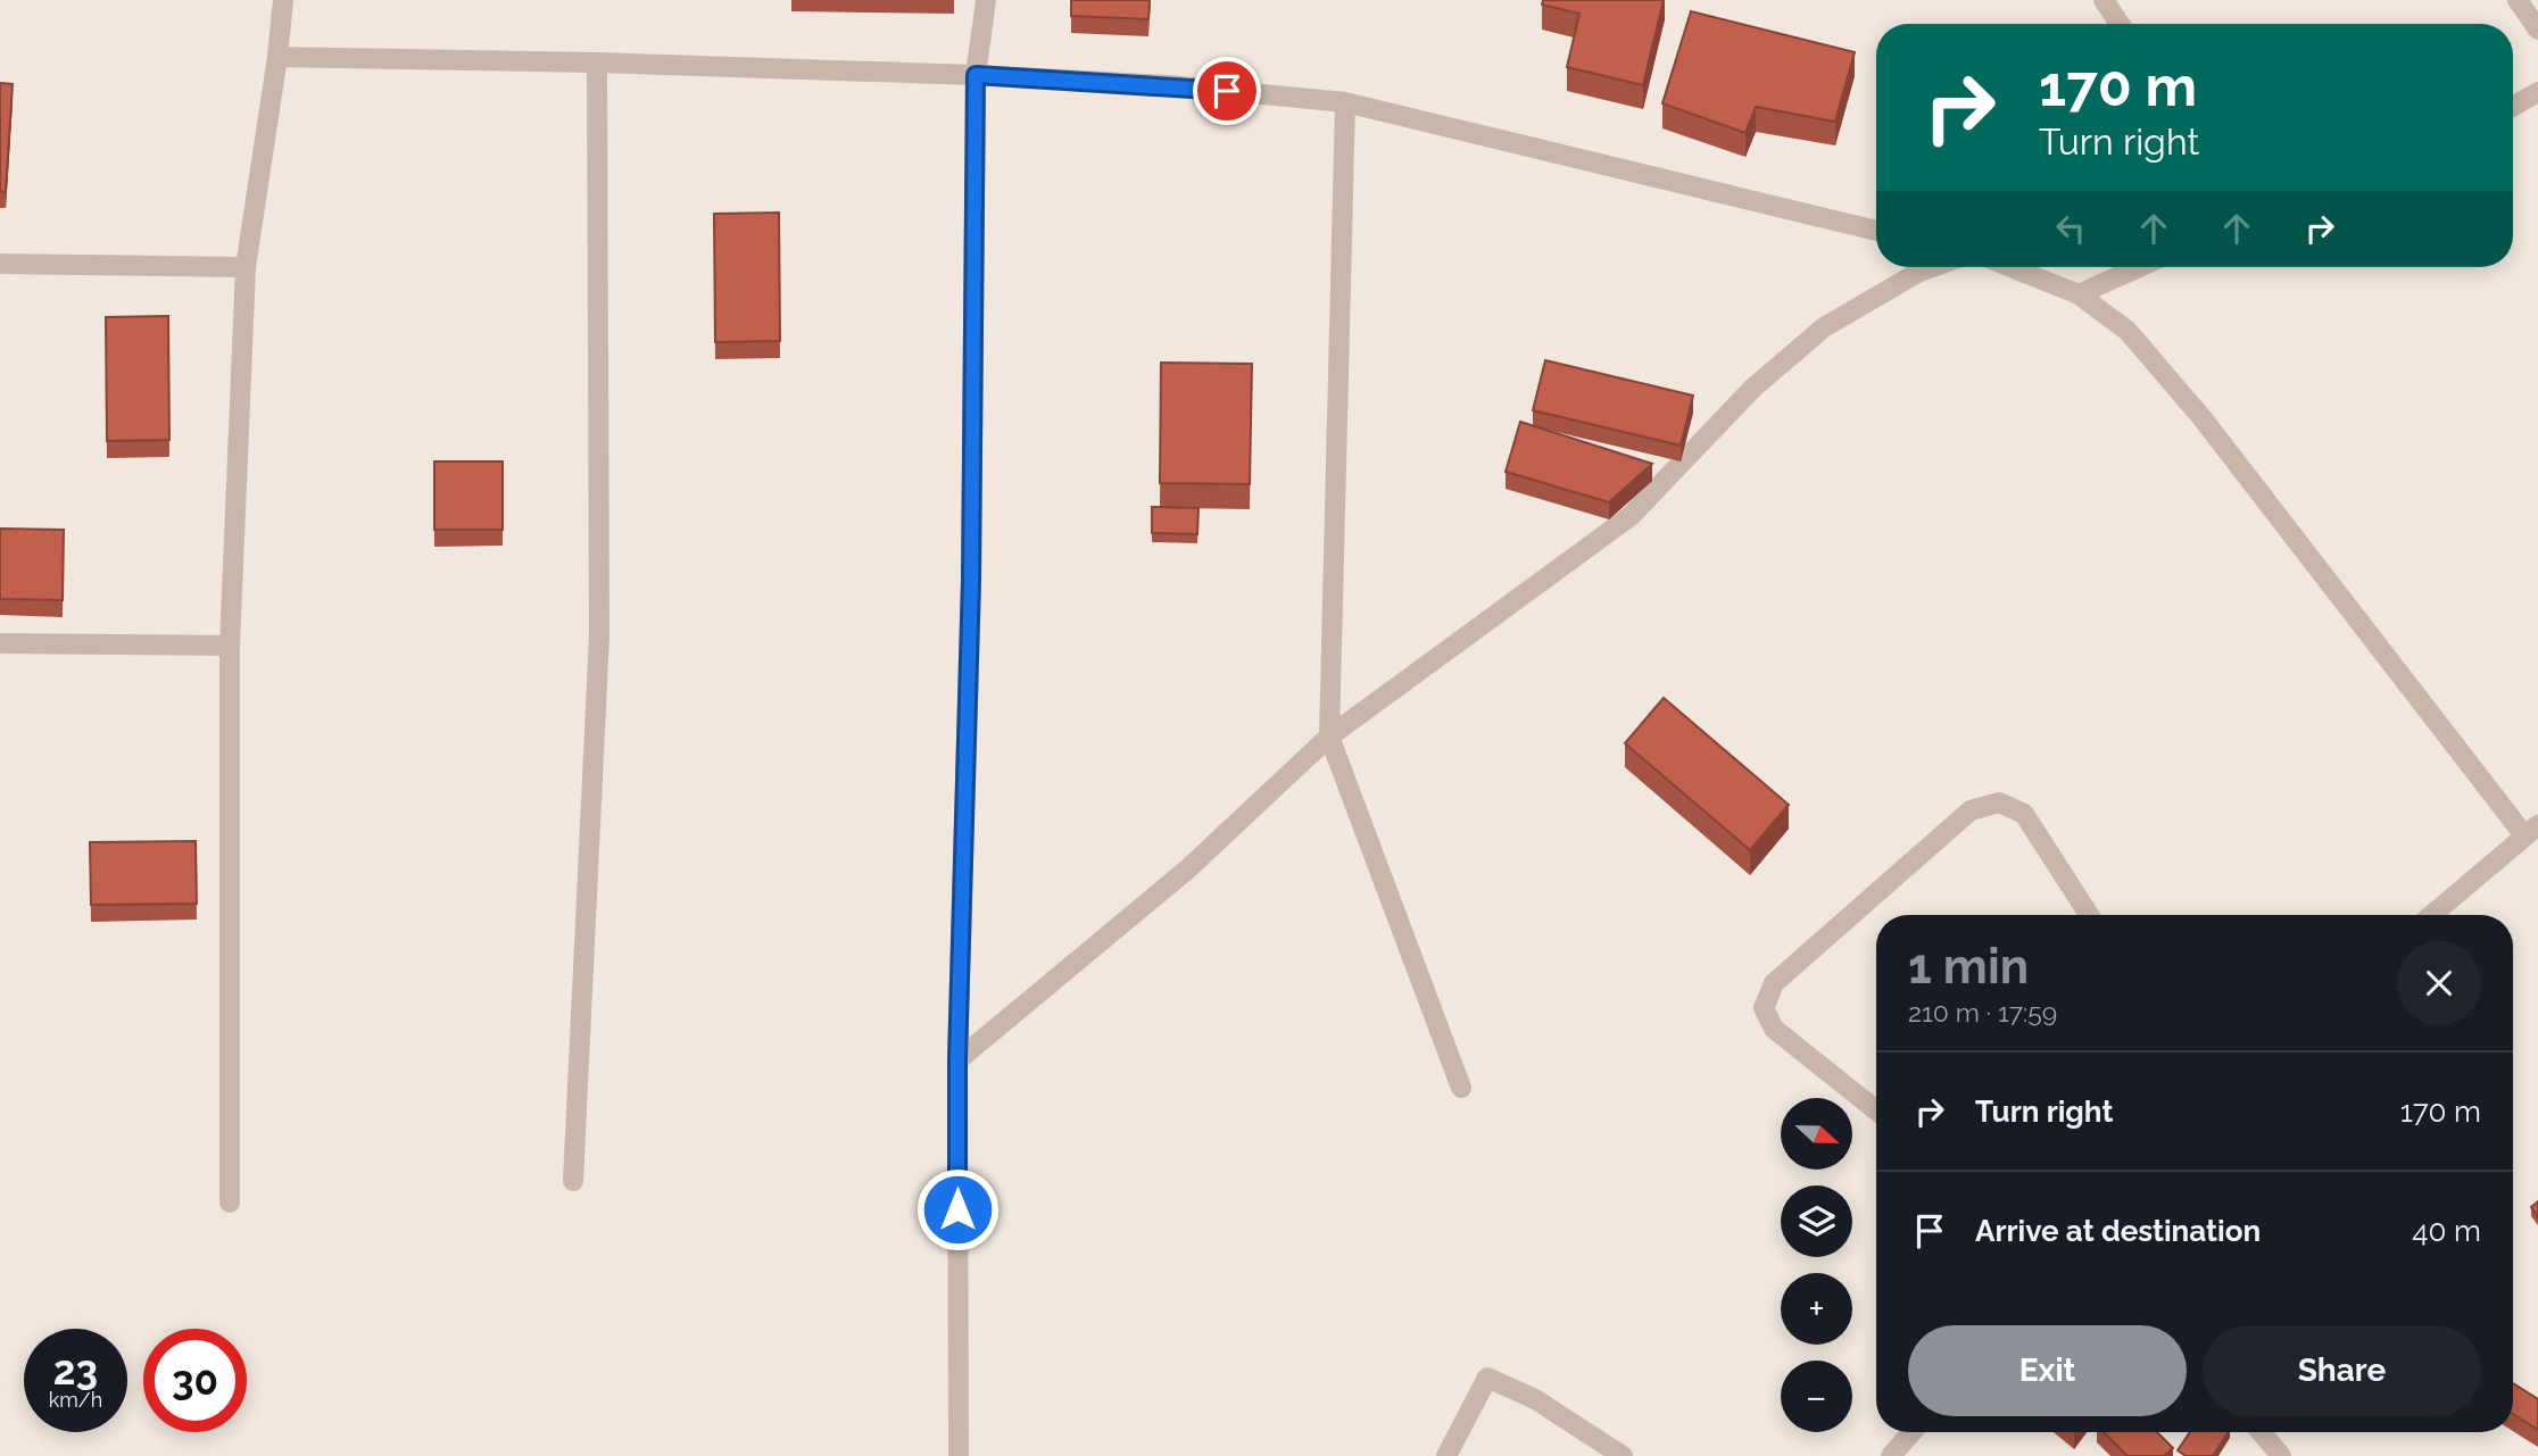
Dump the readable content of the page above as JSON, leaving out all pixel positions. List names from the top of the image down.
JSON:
{
  "north": "right",
  "page": {
    "turn": ["170 m", "Turn right"],
    "heading": ["1 min", "210 m · 17:59"],
    "list": [
      {
        "name": "Turn right",
        "value": "170 m"
      },
      {
        "name": "Arrive at destination",
        "value": "40 m"
      }
    ],
    "map_buttons": ["+", "−"],
    "buttons": ["Exit", "Share"],
    "speed": "23 km/h",
    "limit": "30"
  }
}
